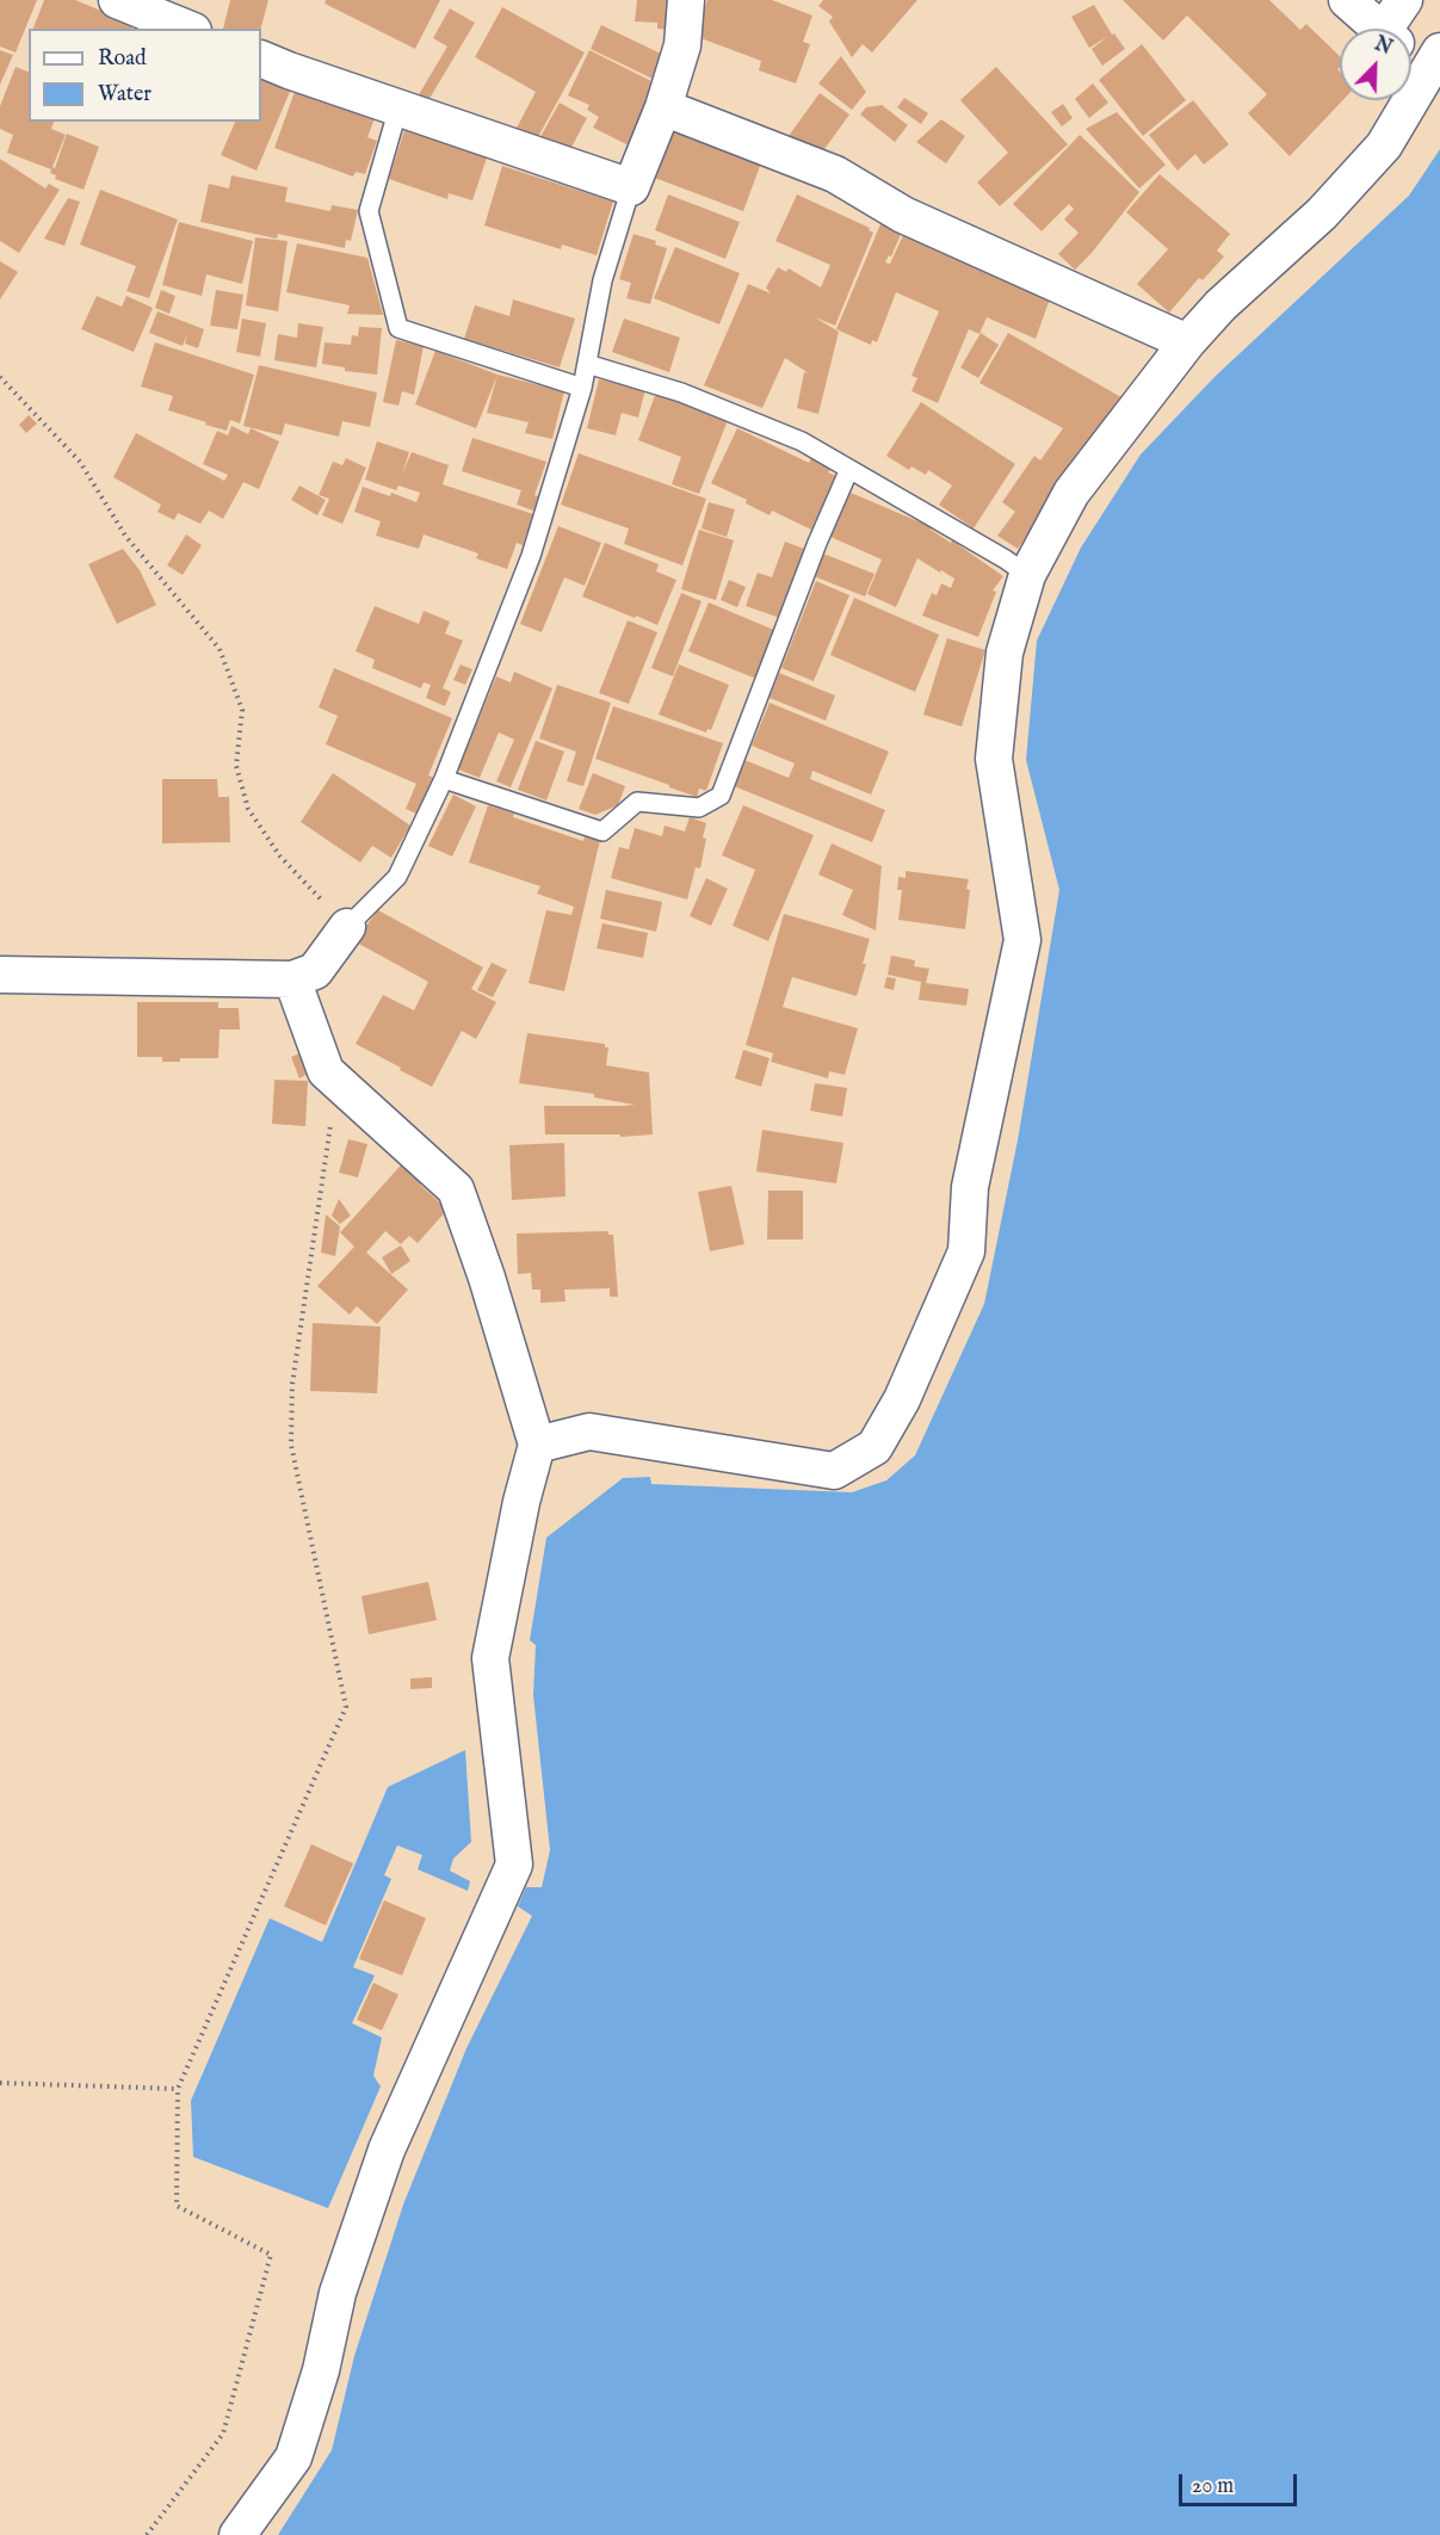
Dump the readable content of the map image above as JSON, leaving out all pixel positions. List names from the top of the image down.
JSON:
{
  "legend": ["Road", "Water"],
  "scale_bar": "20 m",
  "north": "top right"
}
